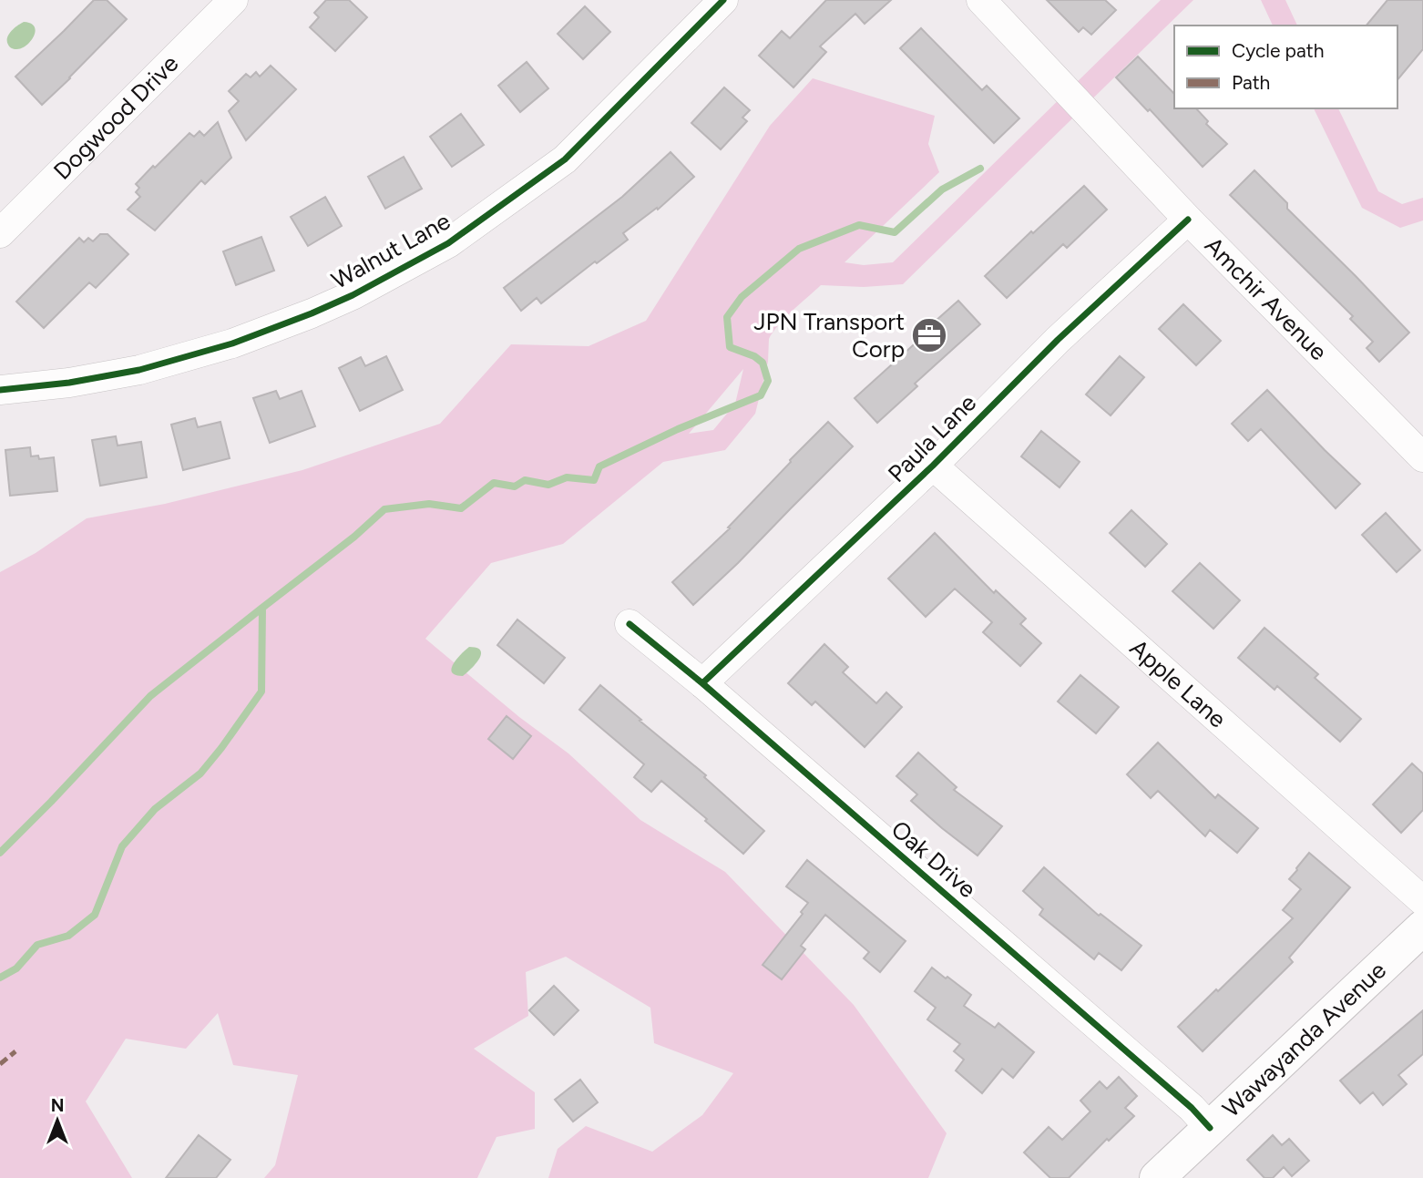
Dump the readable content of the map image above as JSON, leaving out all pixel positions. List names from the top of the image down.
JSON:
{
  "streets": {
    "street": [
      "Dogwood Drive",
      "Walnut Lane",
      "Amchir Avenue",
      "Paula Lane",
      "Apple Lane",
      "Oak Drive",
      "Wawayanda Avenue"
    ]
  },
  "crossings": [
    ["Amchir Avenue", "Paula Lane"],
    ["Paula Lane", "Apple Lane"],
    ["Paula Lane", "Oak Drive"],
    ["Oak Drive", "Wawayanda Avenue"]
  ],
  "places": {
    "office": ["JPN Transport Corp"]
  },
  "legend": ["Cycle path", "Path"],
  "north": "top"
}
